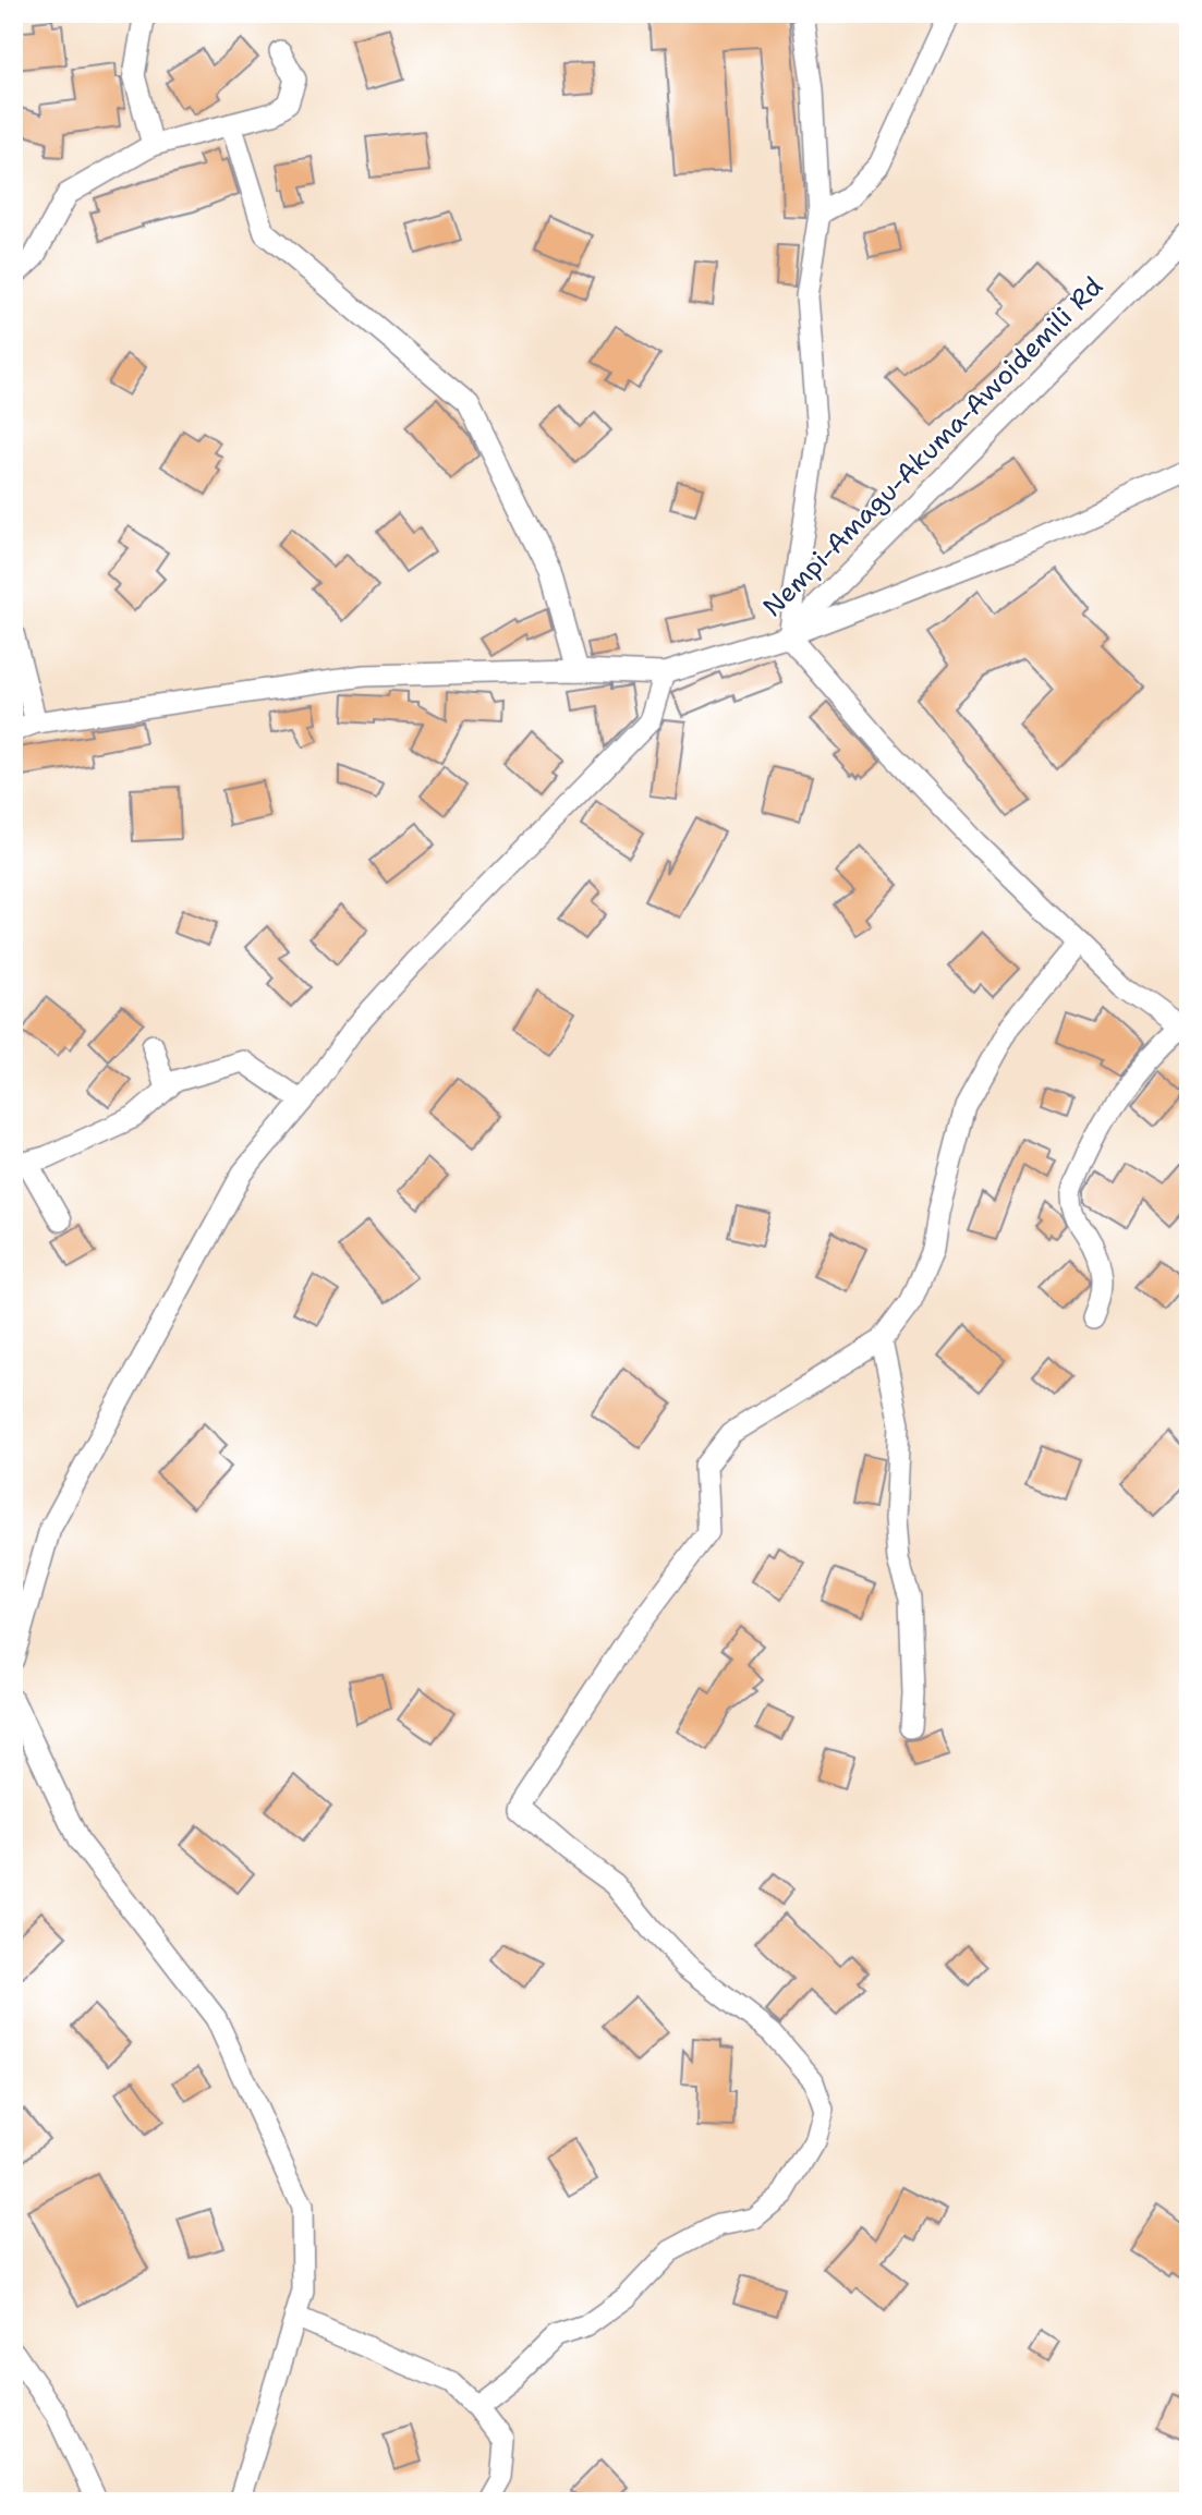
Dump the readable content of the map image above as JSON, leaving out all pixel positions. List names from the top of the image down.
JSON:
{
  "streets": {
    "street": ["Nempi-Amagu-Akuma-Awoidemili Rd"]
  }
}
